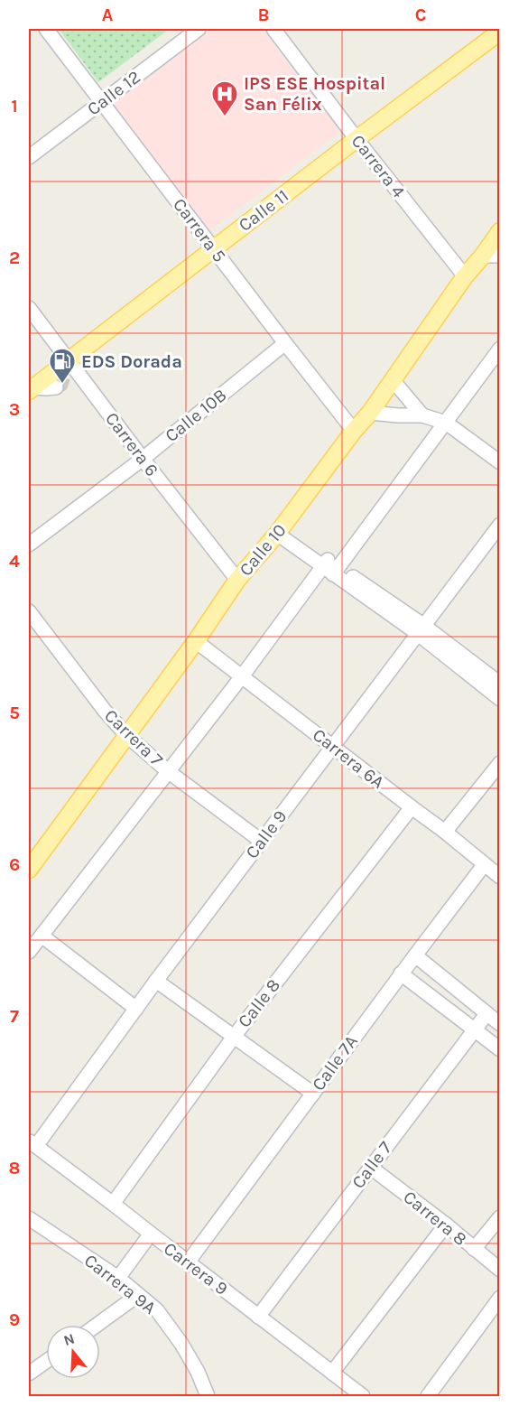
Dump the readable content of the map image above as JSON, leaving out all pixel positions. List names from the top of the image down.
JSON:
{
  "streets": {
    "main road": ["Calle 11", "Calle 10"],
    "street": [
      "Calle 12",
      "Carrera 4",
      "Carrera 5",
      "Calle 10B",
      "Carrera 6",
      "Carrera 7",
      "Carrera 6A",
      "Calle 9",
      "Calle 8",
      "Calle 7A",
      "Calle 7",
      "Carrera 8",
      "Carrera 9",
      "Carrera 9A"
    ]
  },
  "crossings": [
    ["Calle 12", "Carrera 5"],
    ["Carrera 4", "Calle 11"],
    ["Carrera 4", "Calle 10"],
    ["Calle 11", "Carrera 5"],
    ["Calle 11", "Carrera 6"],
    ["Carrera 5", "Calle 10B"],
    ["Carrera 5", "Calle 10"],
    ["Calle 10B", "Carrera 6"],
    ["Carrera 6", "Calle 10"],
    ["Calle 10", "Carrera 7"],
    ["Calle 10", "Carrera 6A"],
    ["Carrera 7", "Calle 9"],
    ["Carrera 6A", "Calle 9"],
    ["Carrera 6A", "Calle 8"],
    ["Carrera 6A", "Calle 7A"],
    ["Calle 9", "Carrera 9"],
    ["Calle 8", "Carrera 9"],
    ["Calle 7A", "Carrera 9"],
    ["Calle 7", "Carrera 8"],
    ["Calle 7", "Carrera 9"]
  ],
  "places": {
    "hospital": ["IPS ESE Hospital San Félix"],
    "fuel station": ["EDS Dorada"]
  },
  "north": "top",
  "grid": {
    "columns": ["A", "B", "C"],
    "rows": [
      "1",
      "2",
      "3",
      "4",
      "5",
      "6",
      "7",
      "8",
      "9"
    ]
  }
}
